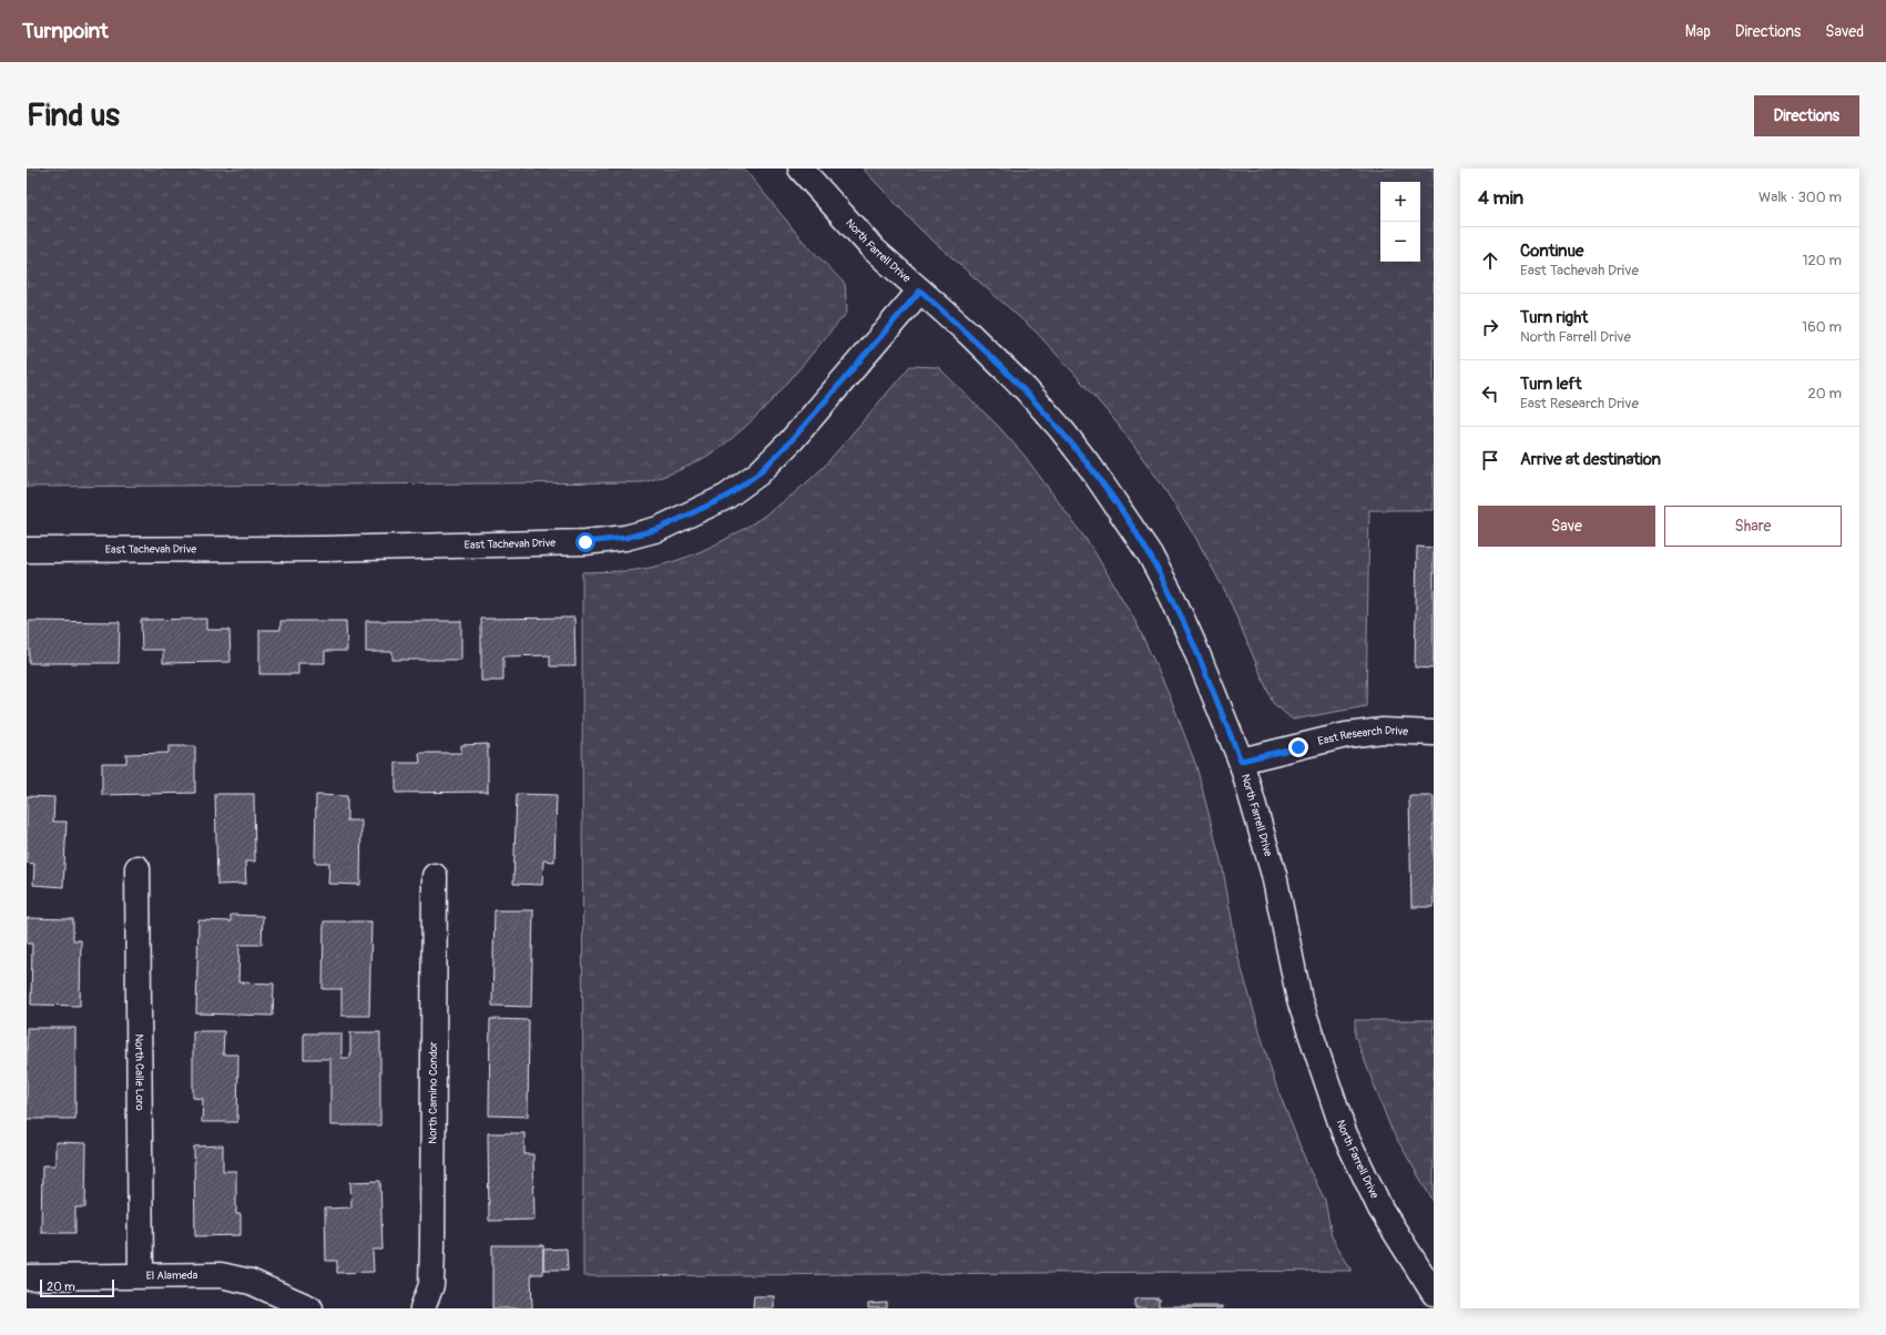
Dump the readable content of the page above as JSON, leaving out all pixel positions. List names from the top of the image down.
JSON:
{
  "streets": {
    "street": [
      "North Farrell Drive",
      "East Tachevah Drive",
      "East Research Drive",
      "North Calle Loro",
      "North Camino Condor",
      "El Alameda"
    ]
  },
  "crossings": [
    ["North Farrell Drive", "East Tachevah Drive"],
    ["North Farrell Drive", "East Research Drive"],
    ["North Calle Loro", "El Alameda"]
  ],
  "scale_bar": "20 m",
  "page": {
    "header": "Turnpoint",
    "nav": ["Map", "Directions", "Saved"],
    "buttons": [
      "Directions",
      ["Save", "Share"]
    ],
    "title": "Find us",
    "heading": ["4 min", "Walk · 300 m"],
    "map_buttons": ["+", "−"],
    "list": [
      ["Continue", "East Tachevah Drive", "120 m"],
      ["Turn right", "North Farrell Drive", "160 m"],
      ["Turn left", "East Research Drive", "20 m"],
      "Arrive at destination"
    ],
    "scale": "20 m"
  }
}
